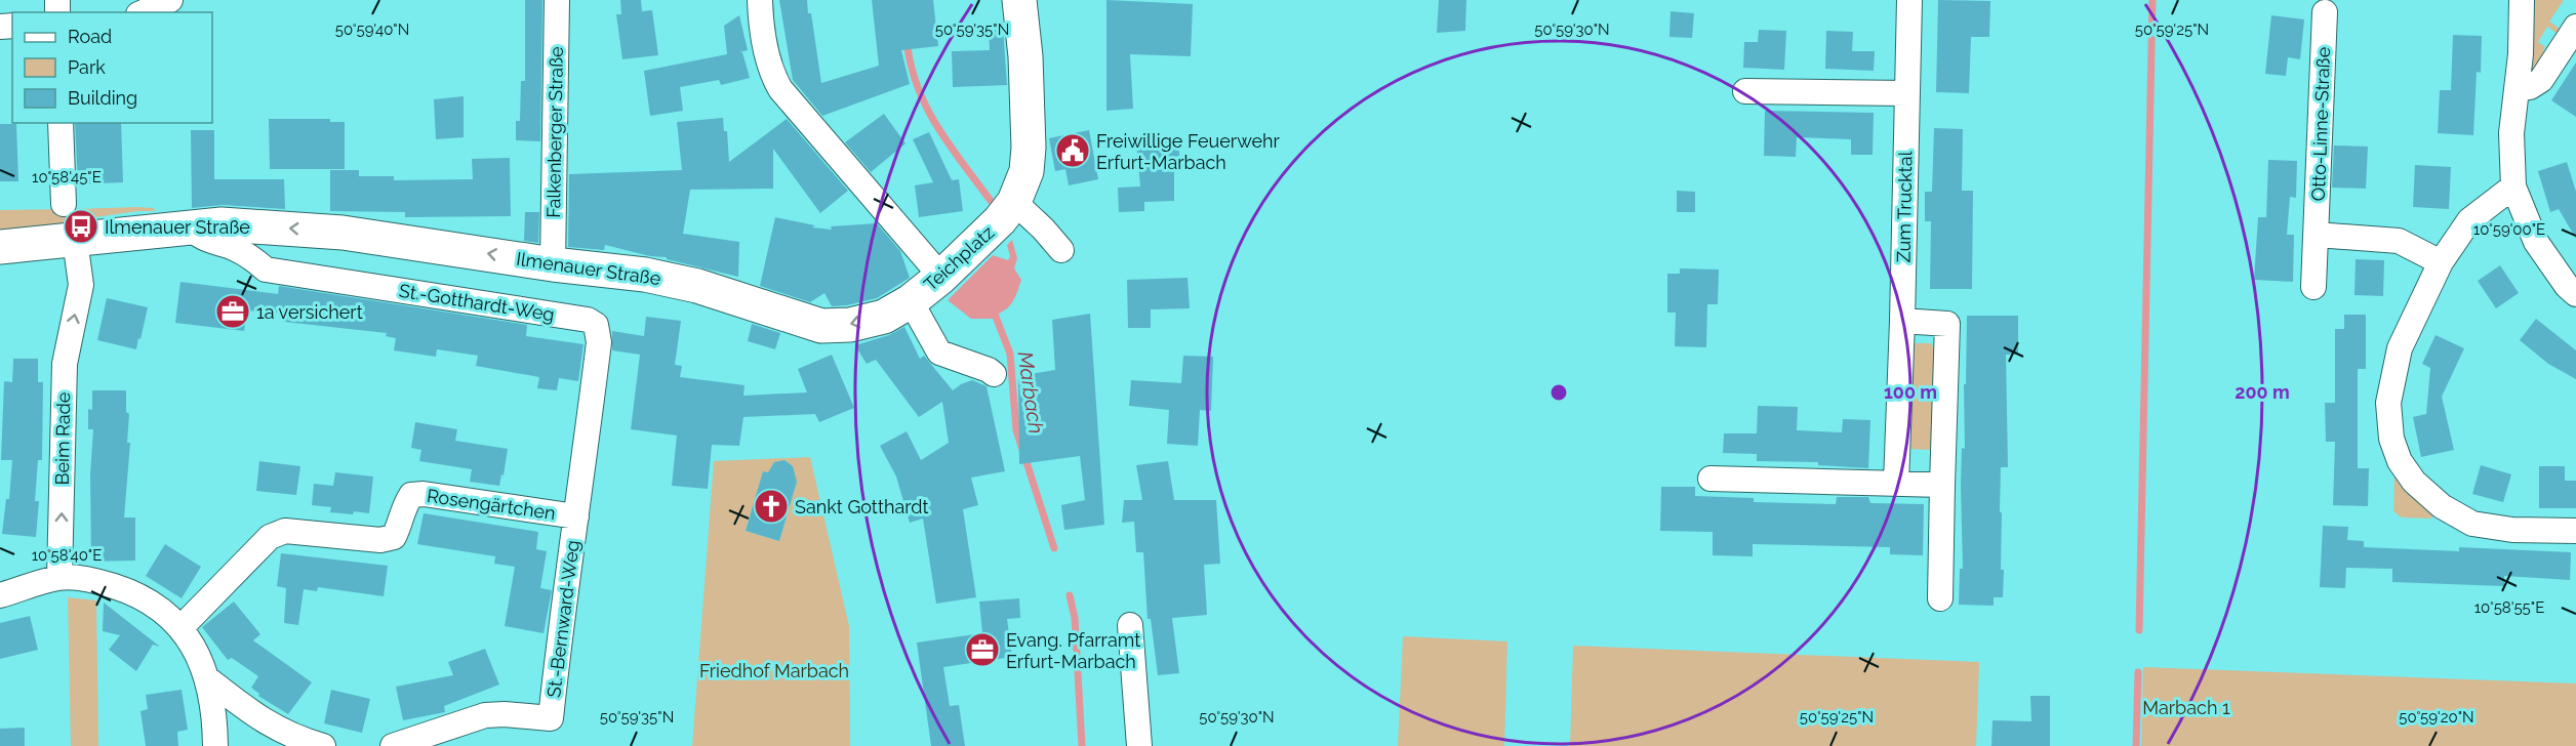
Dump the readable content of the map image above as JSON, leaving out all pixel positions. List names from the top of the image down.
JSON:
{
  "streets": {
    "street": [
      "Otto-Linne-Straße",
      "Falkenberger Straße",
      "Zum Trucktal",
      "Teichplatz",
      "Ilmenauer Straße",
      "St.-Gotthardt-Weg",
      "Beim Rade",
      "Rosengärtchen",
      "St.-Bernward-Weg"
    ]
  },
  "crossings": [
    ["Falkenberger Straße", "Ilmenauer Straße"],
    ["Teichplatz", "Ilmenauer Straße"],
    ["Ilmenauer Straße", "St.-Gotthardt-Weg"],
    ["Ilmenauer Straße", "Beim Rade"],
    ["St.-Gotthardt-Weg", "Rosengärtchen"],
    ["St.-Gotthardt-Weg", "St.-Bernward-Weg"],
    ["Rosengärtchen", "St.-Bernward-Weg"]
  ],
  "one_way": ["Ilmenauer Straße", "Beim Rade"],
  "water": ["Marbach"],
  "parks": ["Friedhof Marbach", "Marbach 1"],
  "places": {
    "public building": ["Freiwillige Feuerwehr Erfurt-Marbach"],
    "bus stop": ["Ilmenauer Straße"],
    "office": ["1a versichert", "Evang. Pfarramt Erfurt-Marbach"],
    "church": ["Sankt Gotthardt"]
  },
  "legend": ["Road", "Park", "Building"],
  "coordinates": [
    "50°59'40\"N",
    "50°59'35\"N",
    "50°59'30\"N",
    "50°59'25\"N",
    "10°58'45\"E",
    "10°59'00\"E",
    "10°58'40\"E",
    "10°58'55\"E",
    "50°59'20\"N"
  ],
  "rings": ["100 m", "200 m"]
}
